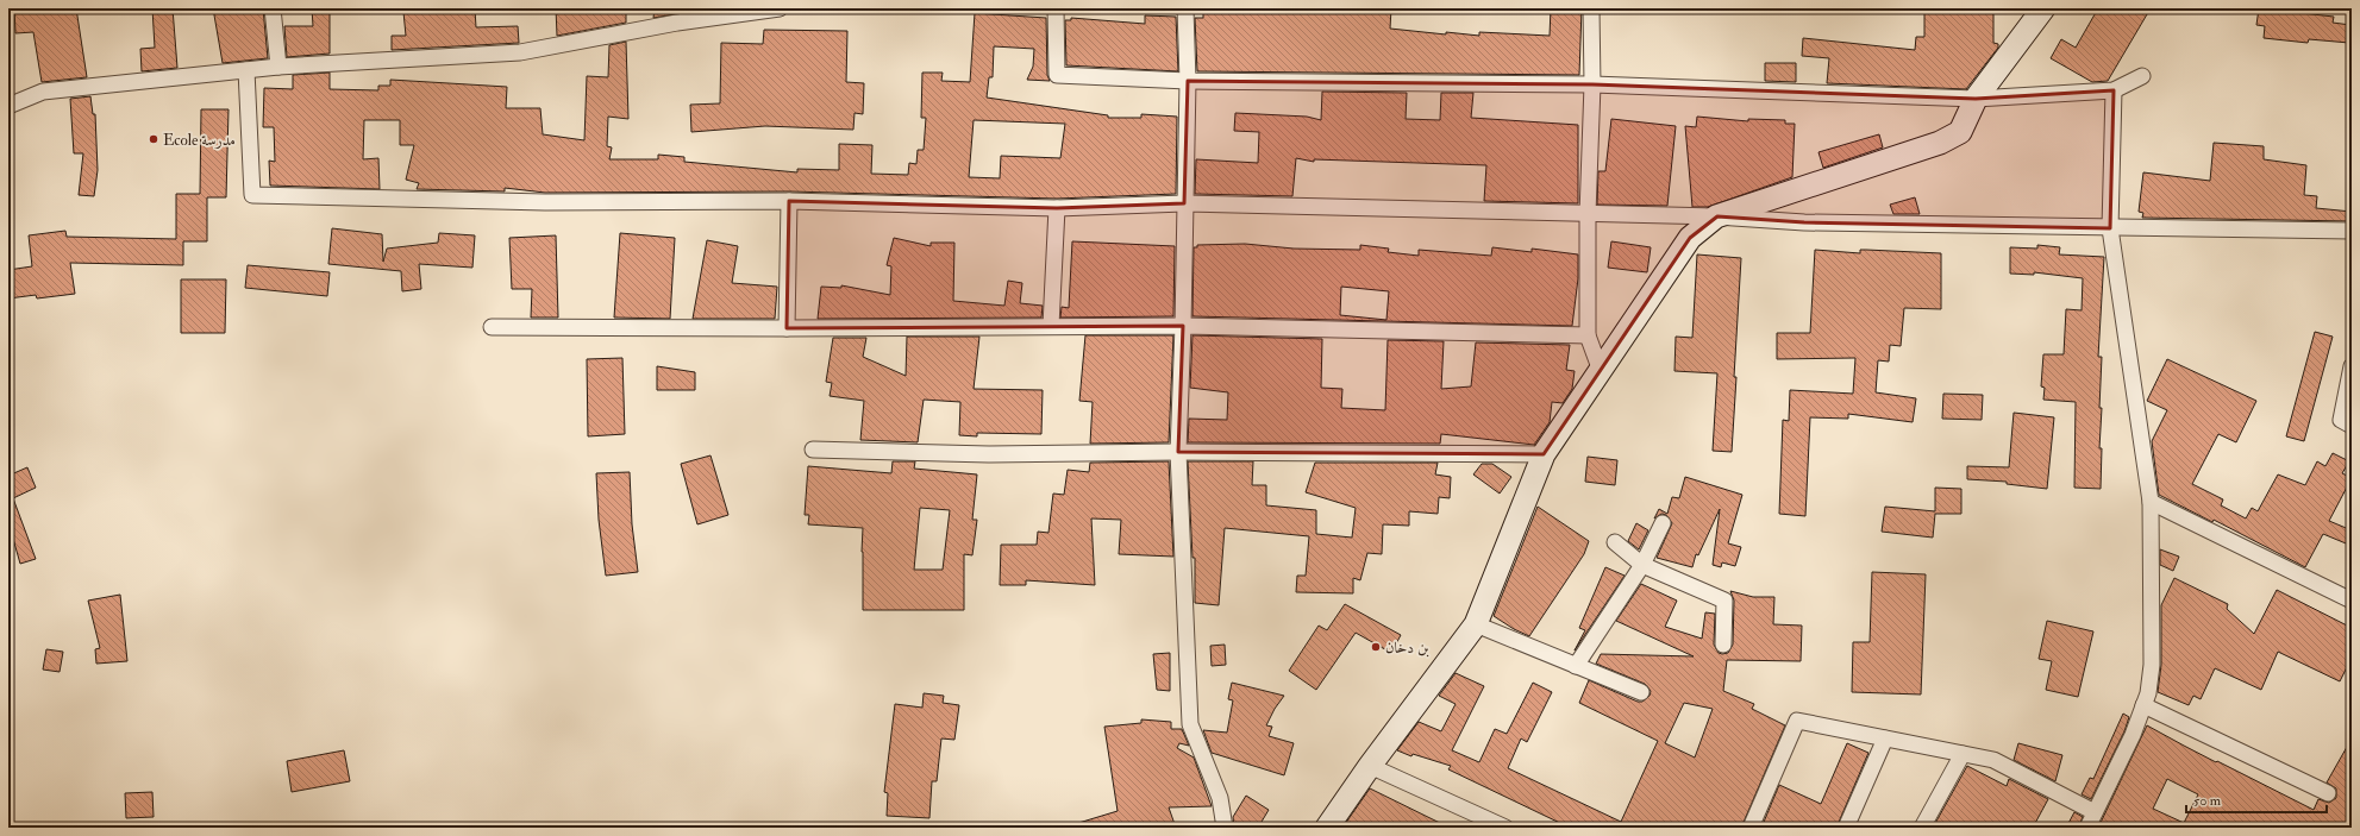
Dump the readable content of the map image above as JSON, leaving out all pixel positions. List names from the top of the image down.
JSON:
{
  "places": ["Ecole مدرسة", "بن دخان"],
  "scale_bar": "50 m"
}
